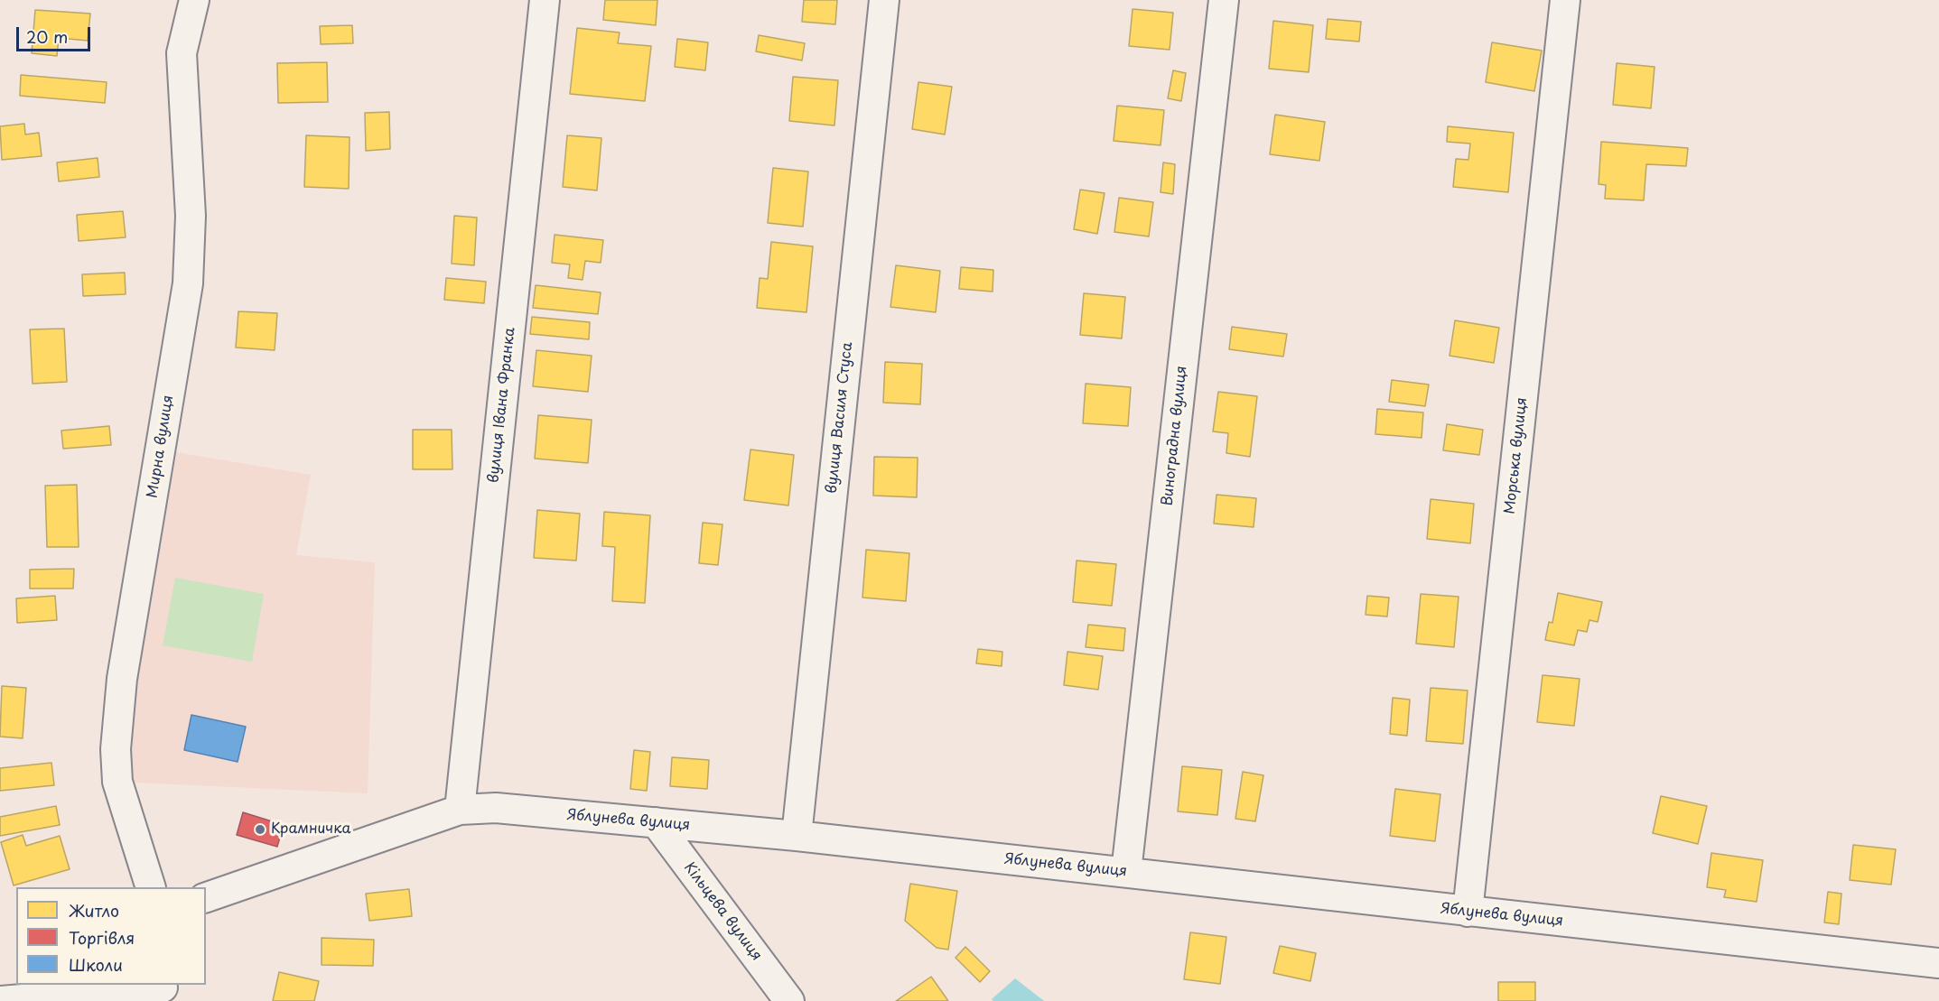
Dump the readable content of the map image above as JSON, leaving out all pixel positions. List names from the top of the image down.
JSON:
{
  "streets": {
    "street": [
      "вулиця Івана Франка",
      "вулиця Василя Стуса",
      "Виноградна вулиця",
      "Мирна вулиця",
      "Морська вулиця",
      "Яблунева вулиця",
      "Кільцева вулиця"
    ]
  },
  "crossings": [
    ["вулиця Івана Франка", "Яблунева вулиця"],
    ["вулиця Василя Стуса", "Яблунева вулиця"],
    ["Виноградна вулиця", "Яблунева вулиця"],
    ["Морська вулиця", "Яблунева вулиця"],
    ["Яблунева вулиця", "Кільцева вулиця"]
  ],
  "places": ["Крамничка"],
  "legend": ["Житло", "Торгівля", "Школи"],
  "scale_bar": "20 m"
}
